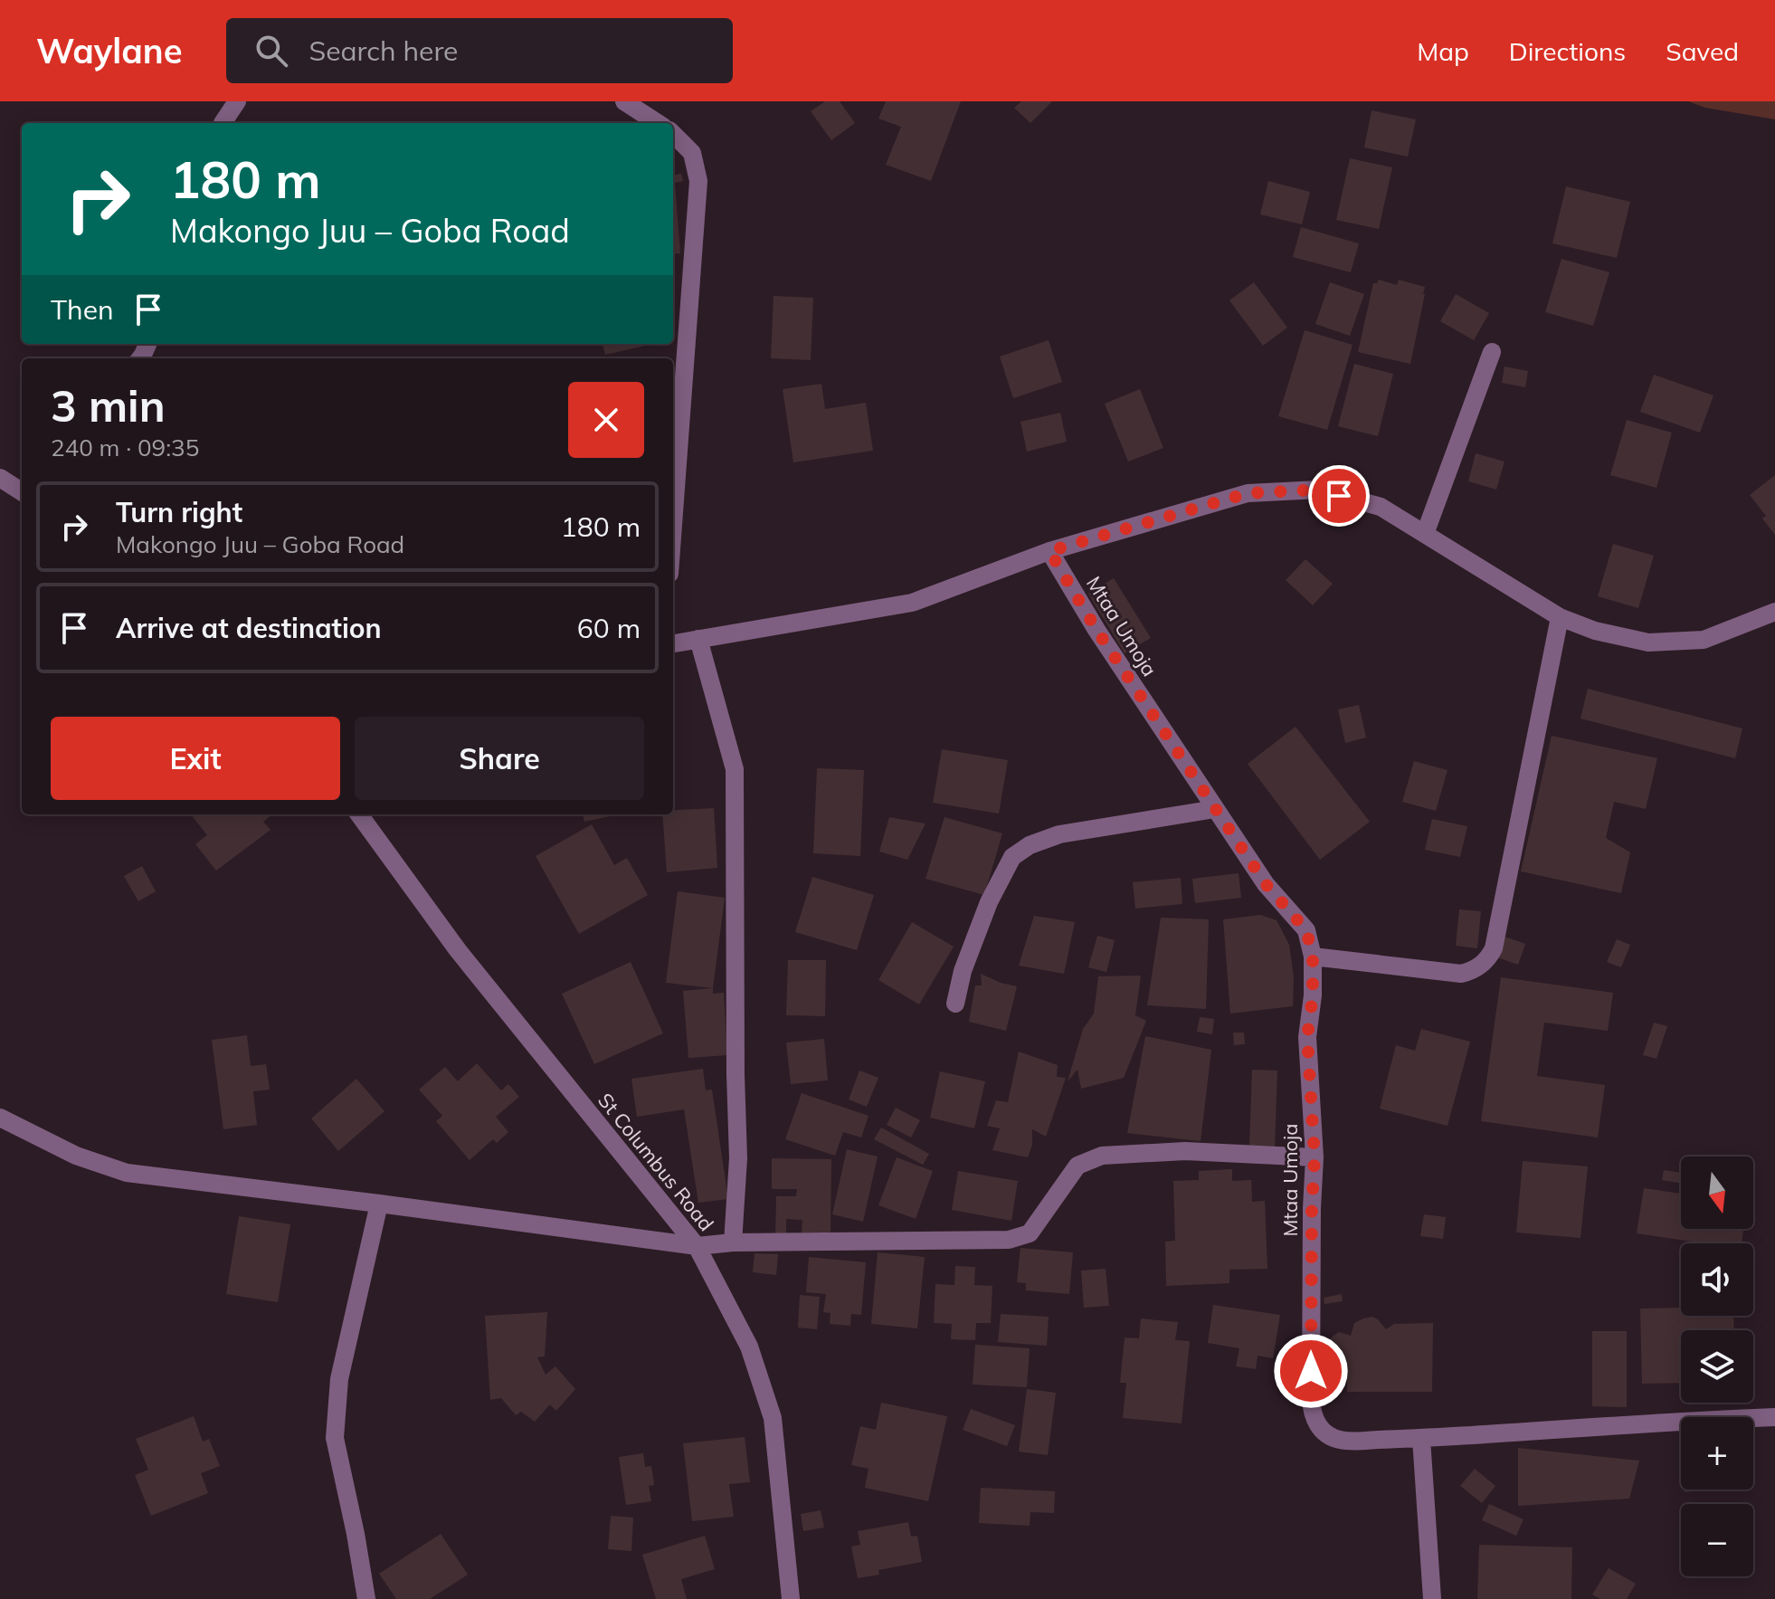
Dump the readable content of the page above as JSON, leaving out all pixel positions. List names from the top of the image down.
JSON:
{
  "streets": {
    "street": ["Mtaa Umoja", "St Columbus Road"]
  },
  "north": "bottom",
  "page": {
    "header": "Waylane",
    "search": "Search here",
    "nav": ["Map", "Directions", "Saved"],
    "turn": ["180 m", "Makongo Juu – Goba Road"],
    "then": "Then",
    "heading": ["3 min", "240 m · 09:35"],
    "list": [
      {
        "name": "Turn right",
        "note": "Makongo Juu – Goba Road",
        "value": "180 m"
      },
      {
        "name": "Arrive at destination",
        "value": "60 m"
      }
    ],
    "buttons": ["Exit", "Share"],
    "map_buttons": ["+", "−"]
  }
}
